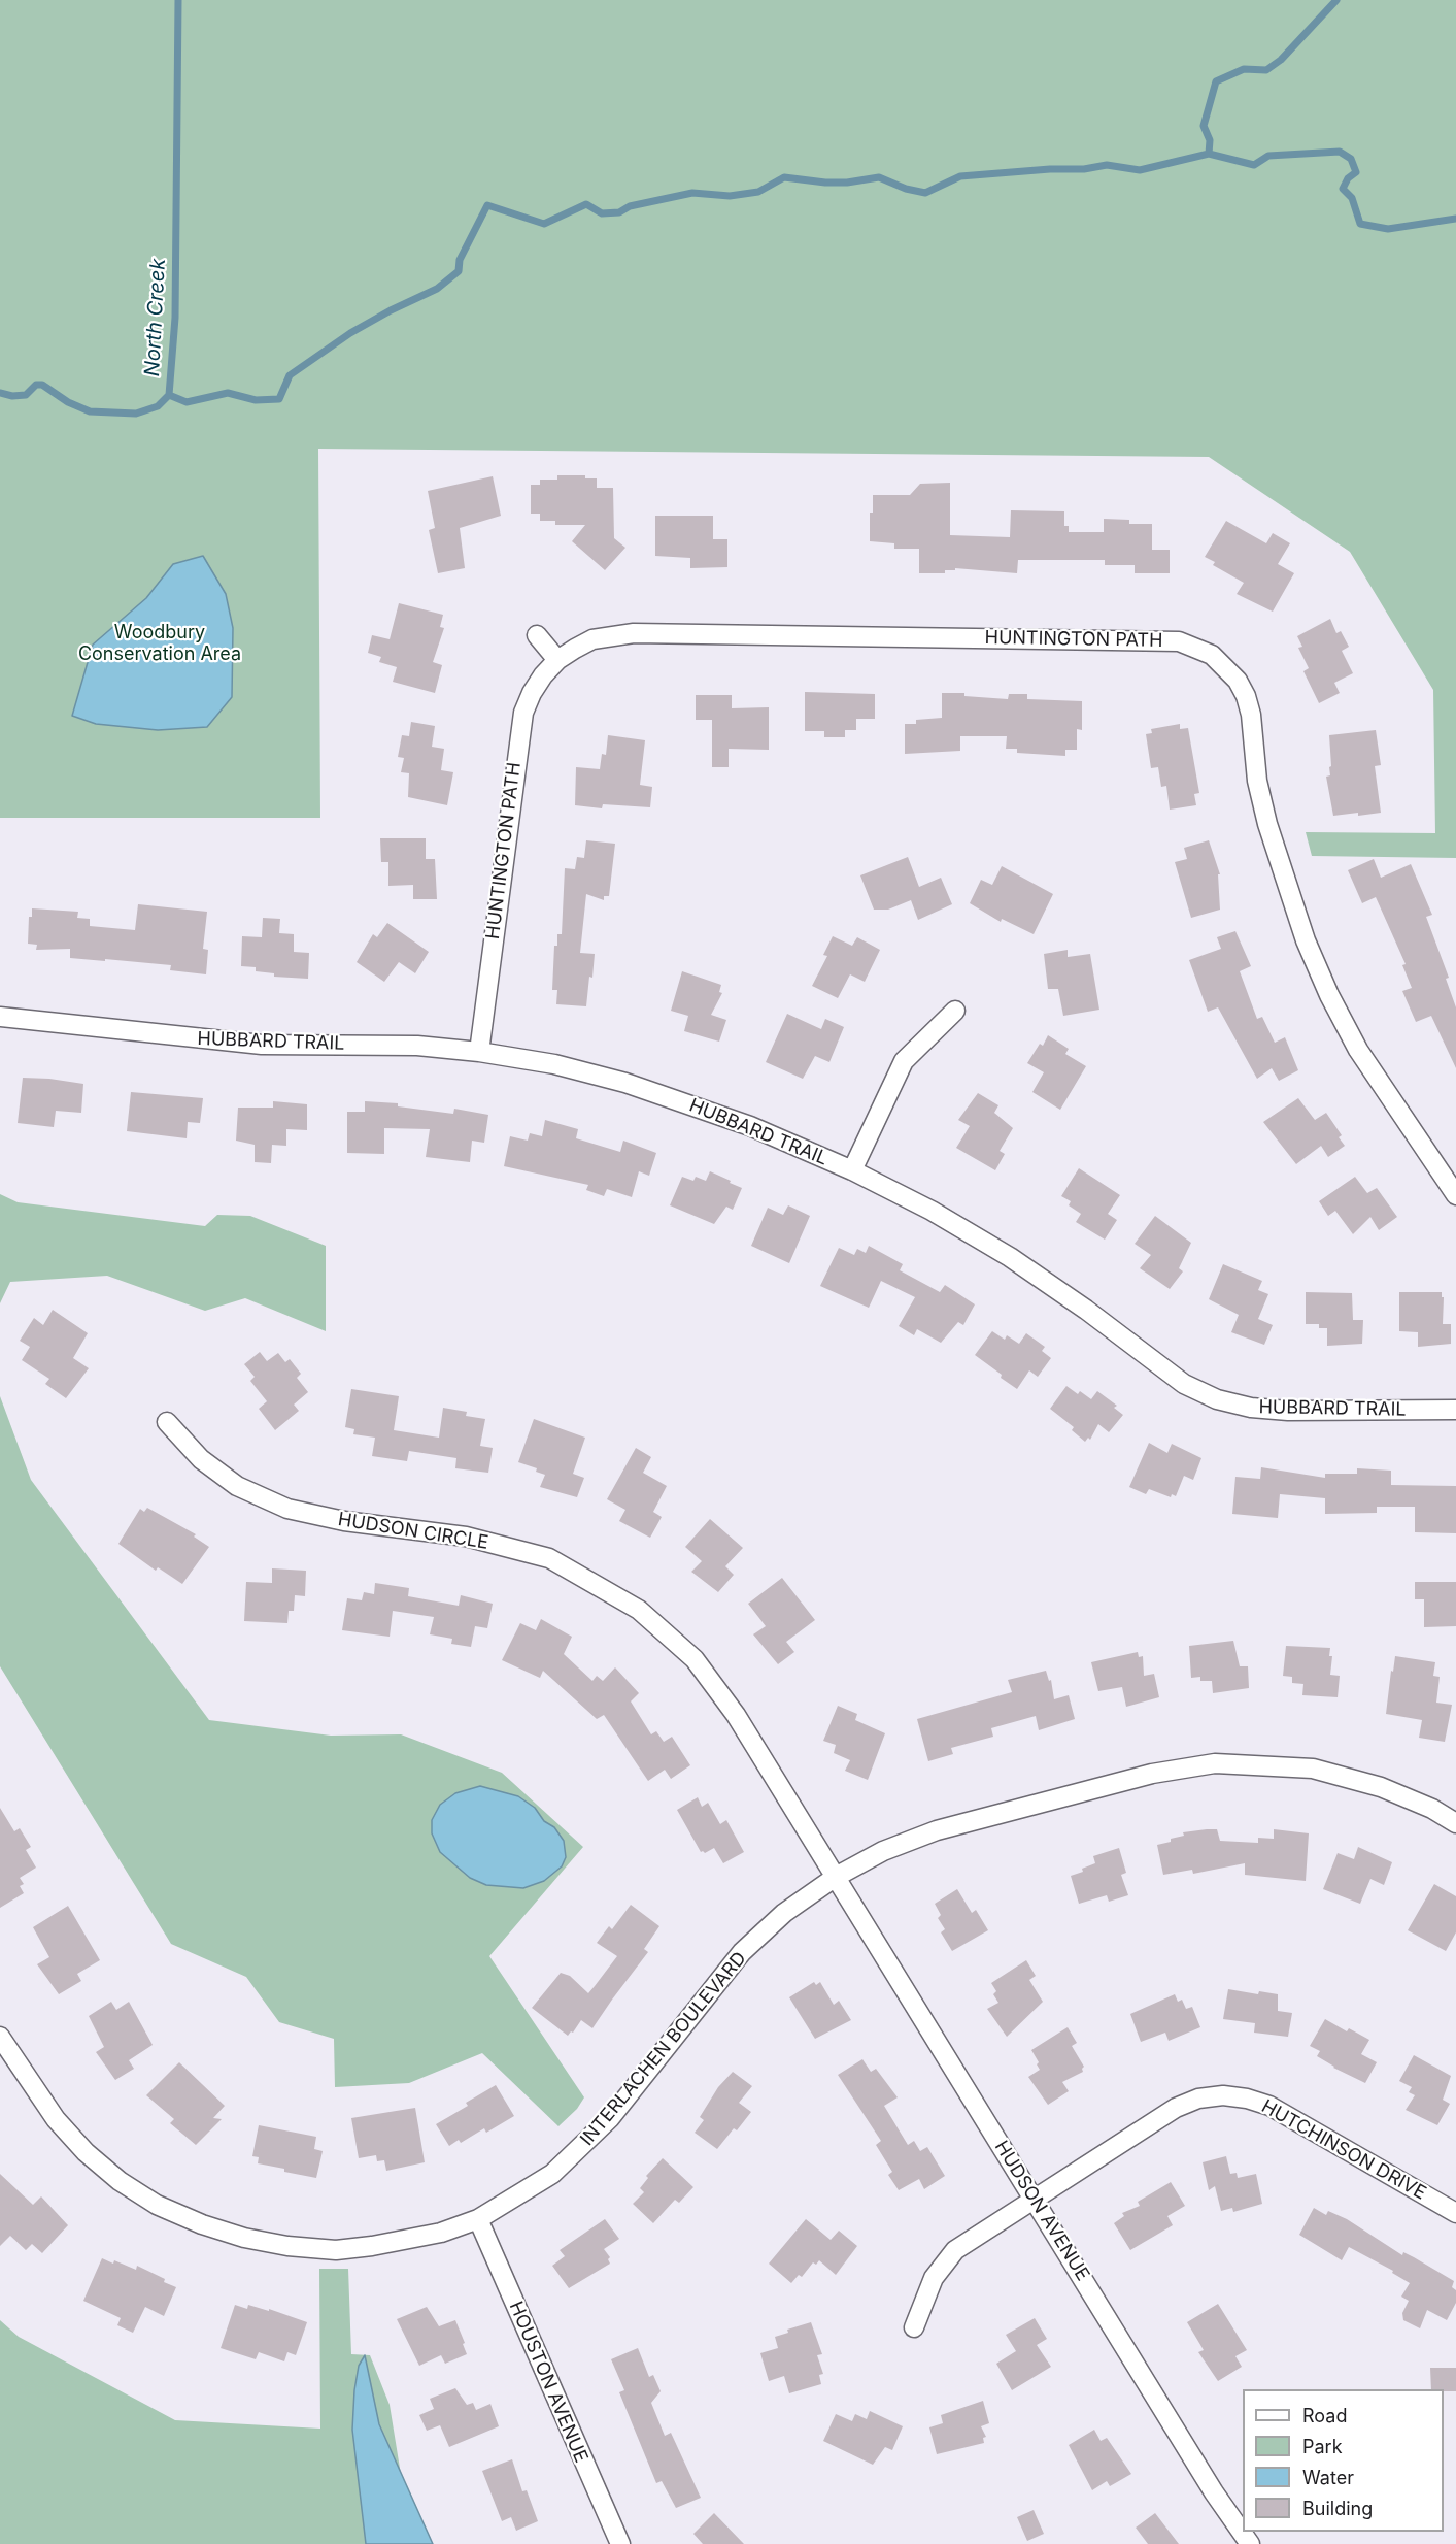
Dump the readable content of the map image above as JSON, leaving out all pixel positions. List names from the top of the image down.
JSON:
{
  "streets": {
    "street": [
      "HUNTINGTON PATH",
      "HUBBARD TRAIL",
      "HUDSON CIRCLE",
      "INTERLACHEN BOULEVARD",
      "HUTCHINSON DRIVE",
      "HUDSON AVENUE",
      "HOUSTON AVENUE"
    ]
  },
  "crossings": [
    ["HUNTINGTON PATH", "HUBBARD TRAIL"],
    ["HUDSON CIRCLE", "INTERLACHEN BOULEVARD"],
    ["HUDSON CIRCLE", "HUDSON AVENUE"],
    ["INTERLACHEN BOULEVARD", "HUDSON AVENUE"],
    ["INTERLACHEN BOULEVARD", "HOUSTON AVENUE"],
    ["HUTCHINSON DRIVE", "HUDSON AVENUE"]
  ],
  "water": ["North Creek"],
  "parks": ["Woodbury Conservation Area"],
  "legend": [
    "Road",
    "Park",
    "Water",
    "Building"
  ]
}
